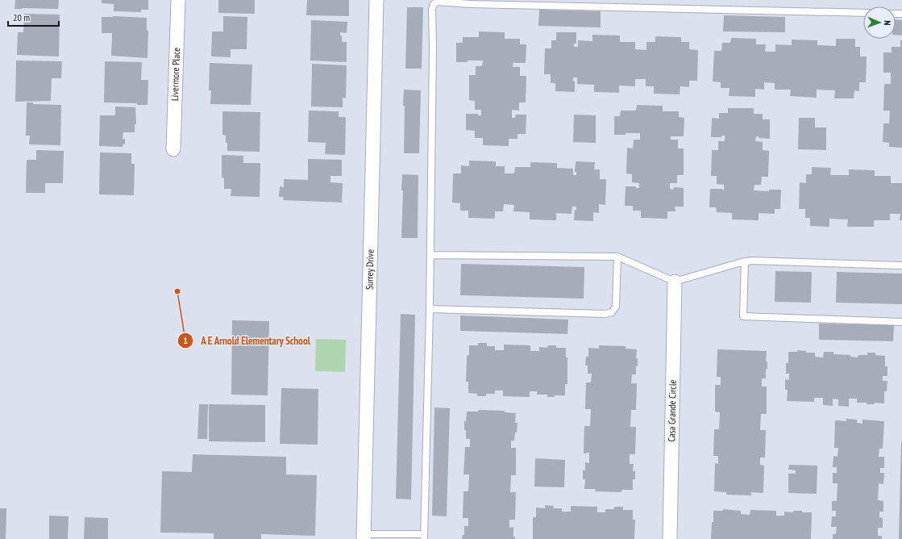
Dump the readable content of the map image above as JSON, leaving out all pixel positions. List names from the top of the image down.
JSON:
{
  "streets": {
    "street": ["Livermore Place", "Surrey Drive", "Casa Grande Circle"]
  },
  "places": ["A E Arnold Elementary School"],
  "scale_bar": "20 m",
  "north": "right"
}
